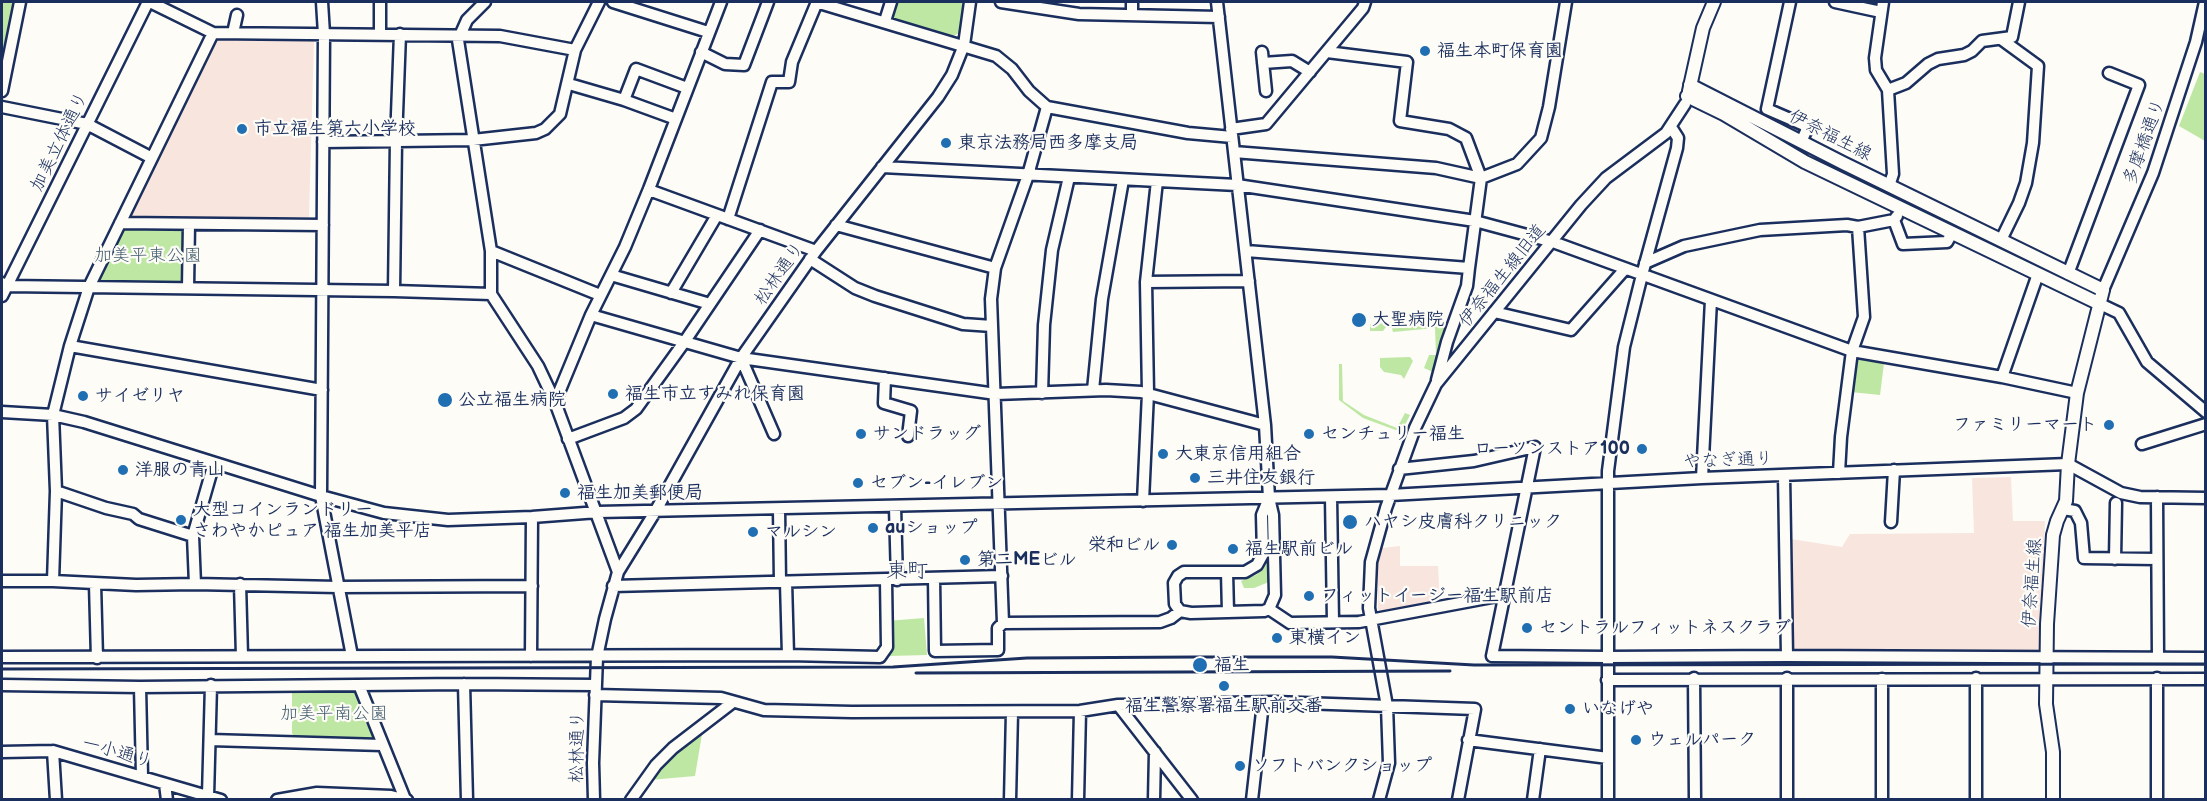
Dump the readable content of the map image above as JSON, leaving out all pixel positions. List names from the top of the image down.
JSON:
{
  "streets": {
    "main road": ["伊奈福生線"],
    "street": [
      "加美立体通り",
      "多摩橋通り",
      "松林通り",
      "伊奈福生線旧道",
      "やなぎ通り",
      "一小通り"
    ]
  },
  "crossings": [
    ["伊奈福生線", "多摩橋通り"],
    ["伊奈福生線", "伊奈福生線旧道"],
    ["伊奈福生線", "やなぎ通り"],
    ["松林通り", "やなぎ通り"],
    ["伊奈福生線旧道", "やなぎ通り"]
  ],
  "districts": ["東町"],
  "parks": ["加美平東公園", "加美平南公園"],
  "places": [
    "福生本町保育園",
    "市立福生第六小学校",
    "東京法務局西多摩支局",
    "大聖病院",
    "福生市立すみれ保育園",
    "サイゼリヤ",
    "公立福生病院",
    "ファミリーマート",
    "サンドラッグ",
    "センチュリー福生",
    "ローソンストア100",
    "大東京信用組合",
    "洋服の青山",
    "三井住友銀行",
    "セブン-イレブン",
    "福生加美郵便局",
    "大型コインランドリー さわやかピュア 福生加美平店",
    "ハヤシ皮膚科クリニック",
    "auショップ",
    "マルシン",
    "栄和ビル",
    "福生駅前ビル",
    "第二MEビル",
    "フィットイージー福生駅前店",
    "セントラルフィットネスクラブ",
    "東横イン",
    "福生",
    "福生警察署福生駅前交番",
    "いなげや",
    "ウェルパーク",
    "ソフトバンクショップ"
  ]
}
